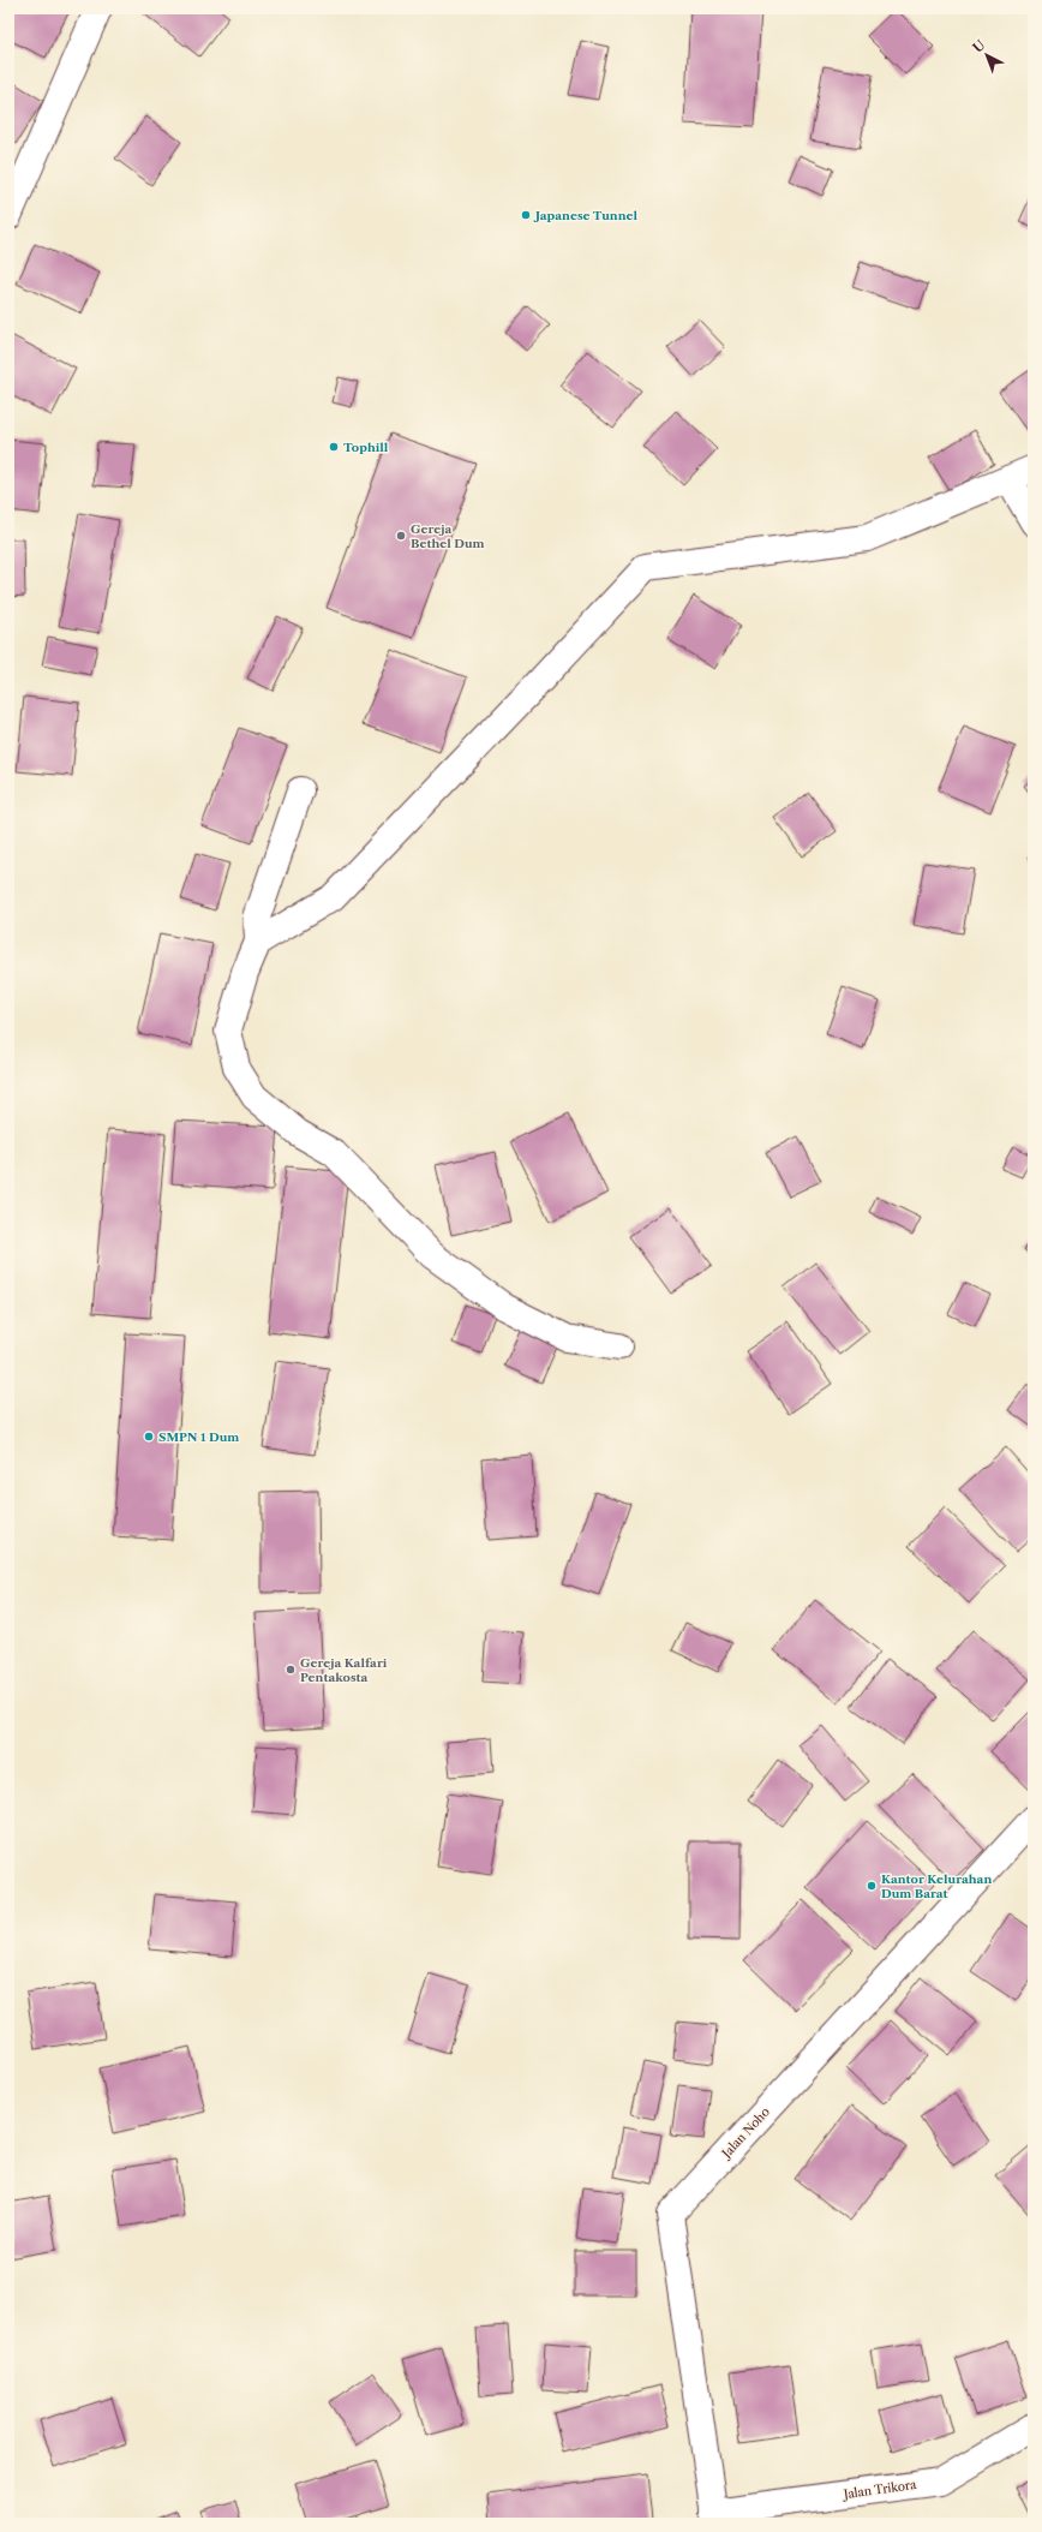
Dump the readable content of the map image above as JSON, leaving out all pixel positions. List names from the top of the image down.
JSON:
{
  "streets": {
    "street": ["Jalan Noho", "Jalan Trikora"]
  },
  "crossings": [
    ["Jalan Noho", "Jalan Trikora"]
  ],
  "places": [
    "Japanese Tunnel",
    "Tophill",
    "Gereja Bethel Dum",
    "SMPN 1 Dum",
    "Gereja Kalfari Pentakosta",
    "Kantor Kelurahan Dum Barat"
  ],
  "north": "top left"
}
